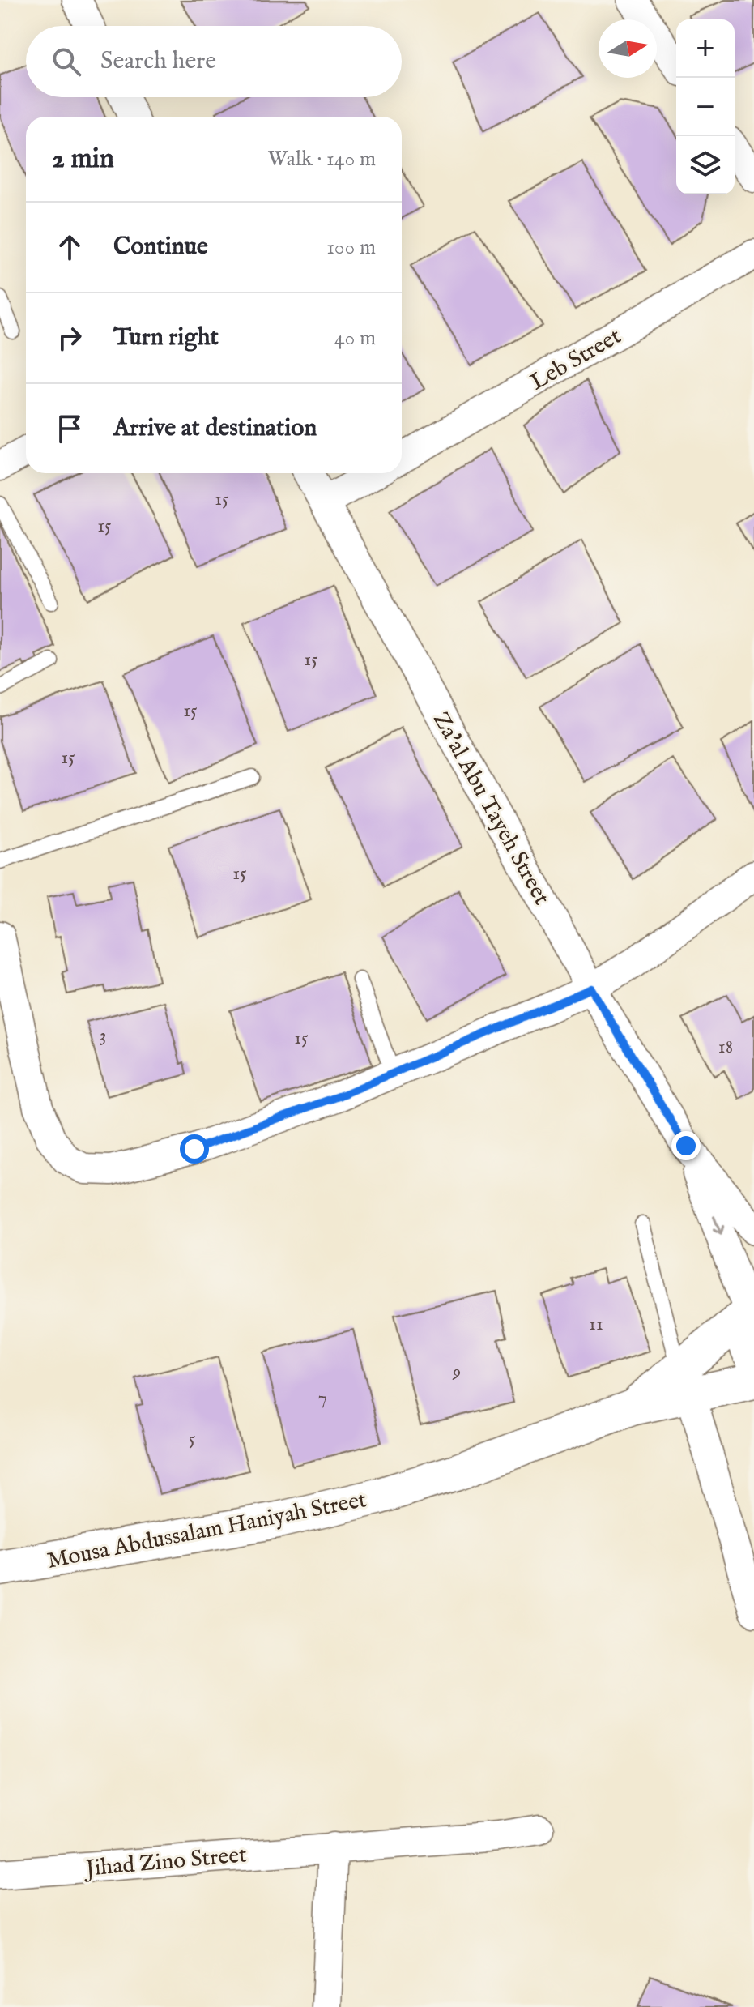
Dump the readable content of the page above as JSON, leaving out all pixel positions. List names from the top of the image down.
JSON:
{
  "streets": {
    "street": [
      "Leb Street",
      "Za'al Abu Tayeh Street",
      "Mousa Abdussalam Haniyah Street",
      "Jihad Zino Street"
    ]
  },
  "crossings": [
    ["Za'al Abu Tayeh Street", "Mousa Abdussalam Haniyah Street"]
  ],
  "house_numbers": [
    "15",
    "15",
    "15",
    "15",
    "15",
    "15",
    "3",
    "15",
    "18",
    "11",
    "9",
    "7",
    "5"
  ],
  "north": "right",
  "page": {
    "map_buttons": ["+", "−"],
    "search": "Search here",
    "heading": ["2 min", "Walk · 140 m"],
    "list": [
      ["Continue", "100 m"],
      ["Turn right", "40 m"],
      "Arrive at destination"
    ]
  }
}
